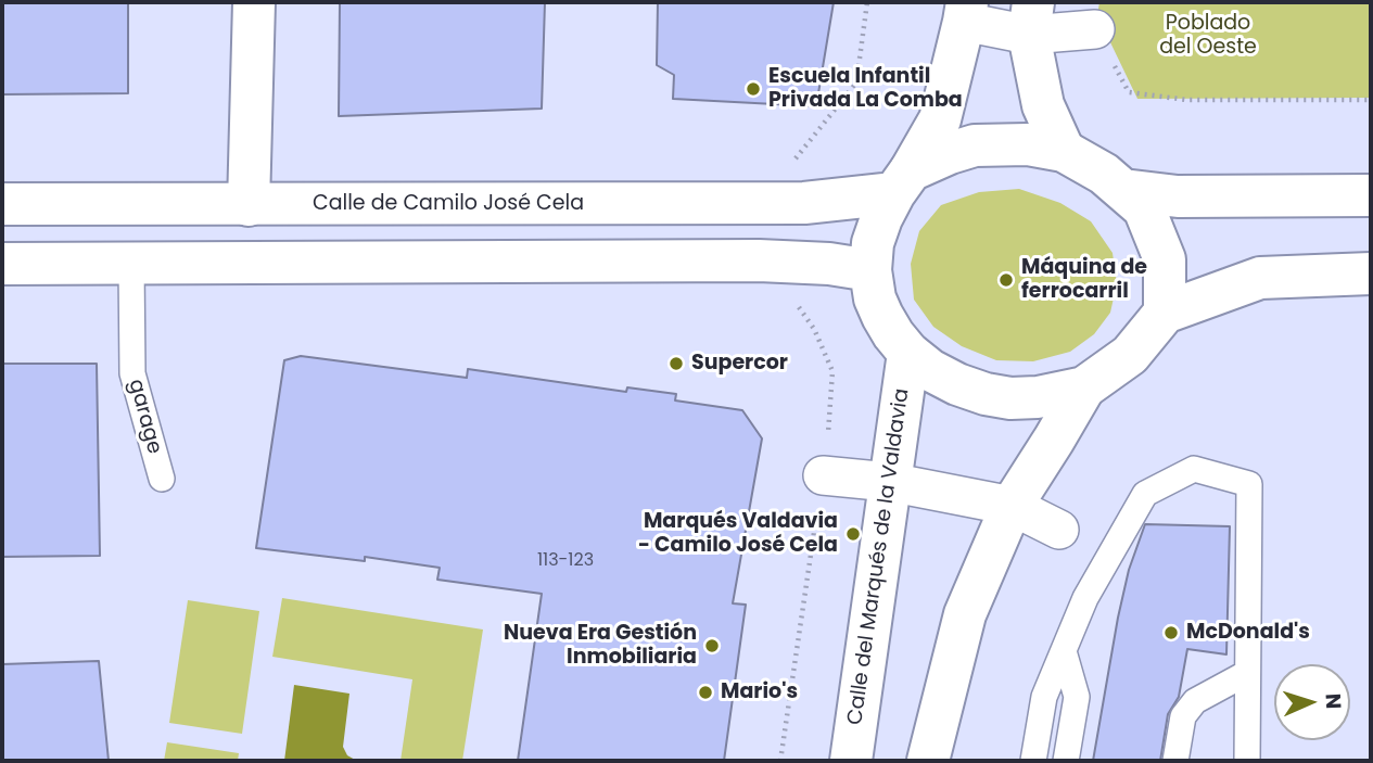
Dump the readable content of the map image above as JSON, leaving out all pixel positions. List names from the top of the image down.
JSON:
{
  "streets": {
    "street": ["Calle de Camilo José Cela", "Calle del Marqués de la Valdavia"],
    "lane": ["garage"]
  },
  "parks": ["Poblado del Oeste"],
  "places": [
    "Escuela Infantil Privada La Comba",
    "Máquina de ferrocarril",
    "Supercor",
    "Marqués Valdavia - Camilo José Cela",
    "McDonald's",
    "Nueva Era Gestión Inmobiliaria",
    "Mario's"
  ],
  "house_numbers": ["113-123"],
  "north": "right"
}
